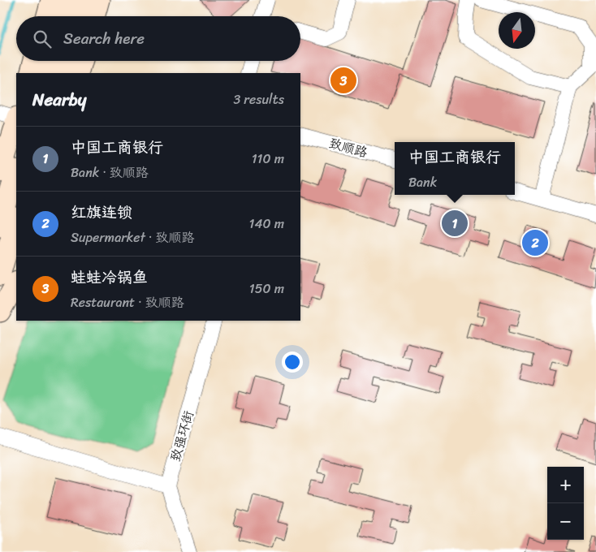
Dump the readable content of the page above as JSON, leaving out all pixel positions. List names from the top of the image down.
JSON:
{
  "streets": {
    "street": ["致顺路", "致强环街"]
  },
  "north": "bottom",
  "page": {
    "search": "Search here",
    "pins": ["3", "1", "2"],
    "heading": ["Nearby", "3 results"],
    "list": [
      {
        "mark": "1",
        "name": "中国工商银行",
        "note": "Bank · 致顺路",
        "value": "110 m"
      },
      {
        "mark": "2",
        "name": "红旗连锁",
        "note": "Supermarket · 致顺路",
        "value": "140 m"
      },
      {
        "mark": "3",
        "name": "蛙蛙冷锅鱼",
        "note": "Restaurant · 致顺路",
        "value": "150 m"
      }
    ],
    "popup": ["中国工商银行", "Bank"],
    "map_buttons": ["+", "−"]
  }
}
